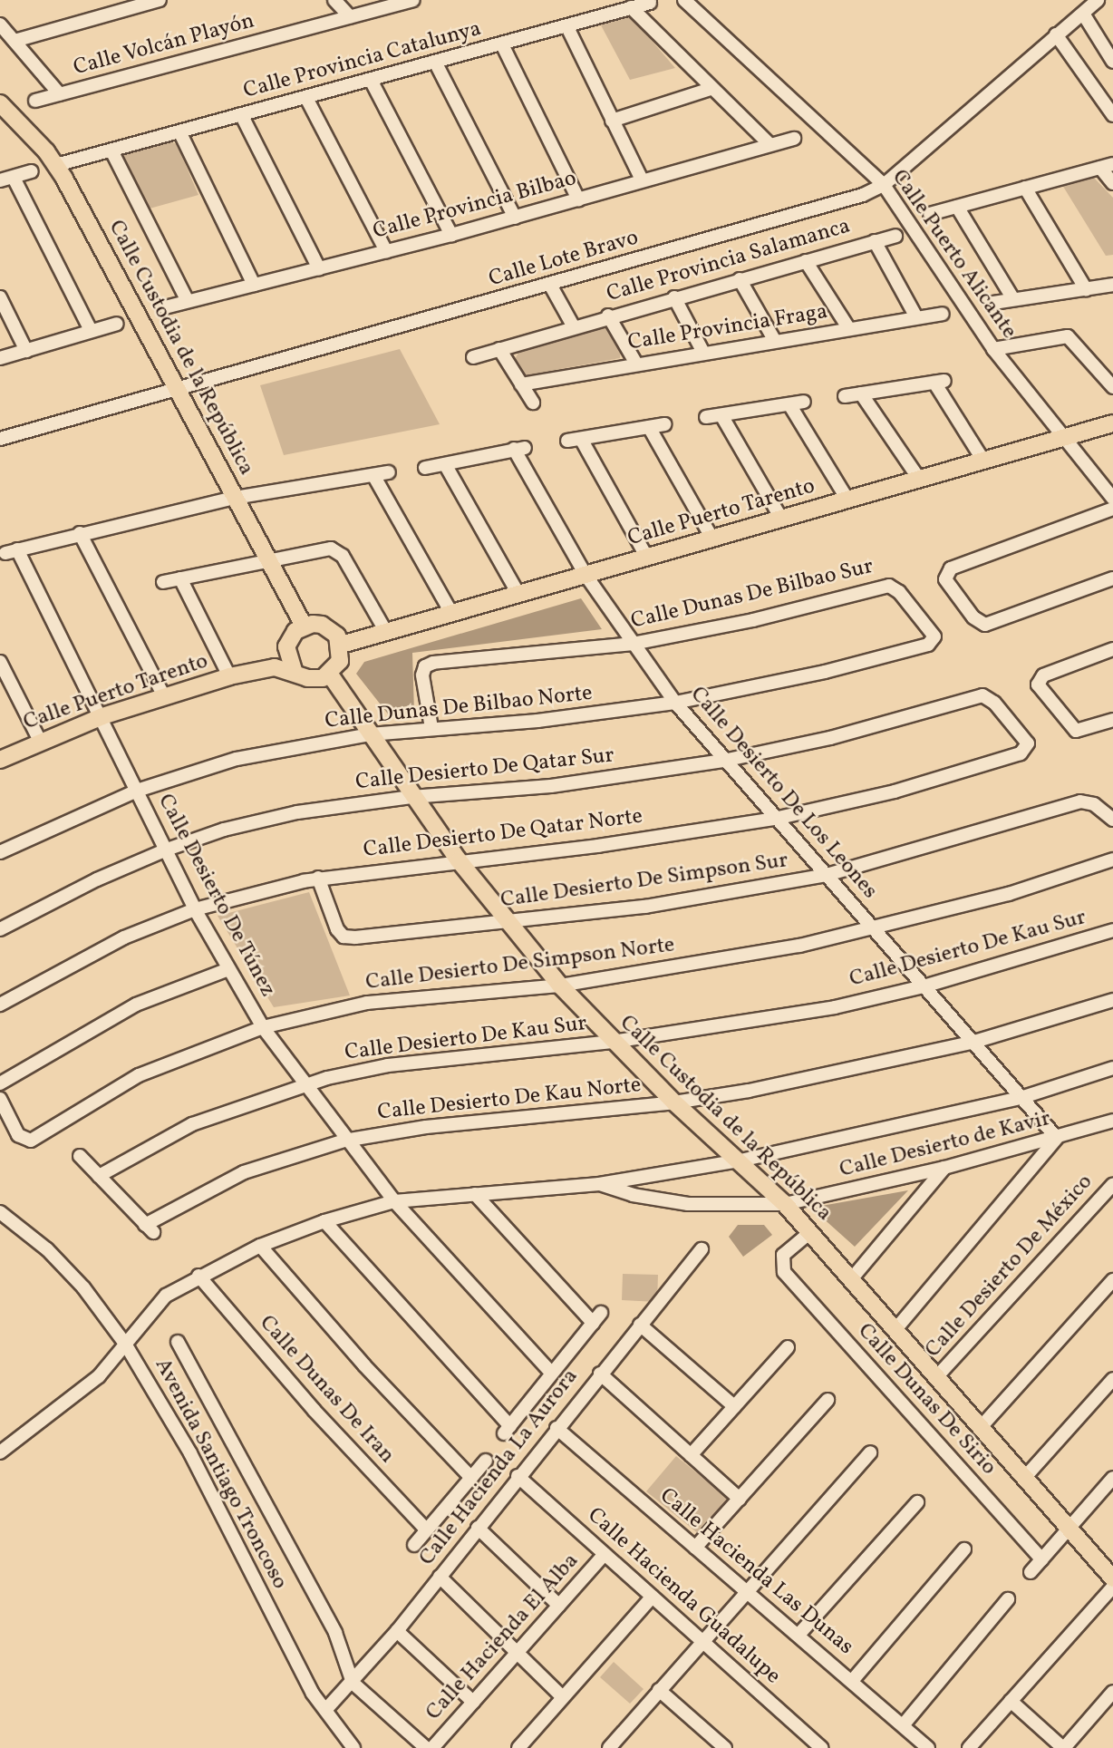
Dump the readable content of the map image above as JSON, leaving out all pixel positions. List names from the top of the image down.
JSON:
{
  "streets": {
    "main road": ["Calle Custodia de la República", "Calle Puerto Tarento"],
    "street": [
      "Calle Volcán Playón",
      "Calle Provincia Catalunya",
      "Calle Provincia Bilbao",
      "Calle Puerto Alicante",
      "Calle Lote Bravo",
      "Calle Provincia Salamanca",
      "Calle Provincia Fraga",
      "Calle Dunas De Bilbao Sur",
      "Calle Dunas De Bilbao Norte",
      "Calle Desierto De Qatar Sur",
      "Calle Desierto De Los Leones",
      "Calle Desierto De Qatar Norte",
      "Calle Desierto De Simpson Sur",
      "Calle Desierto De Túnez",
      "Calle Desierto De Kau Sur",
      "Calle Desierto De Simpson Norte",
      "Calle Desierto De Kau Norte",
      "Calle Desierto de Kavir",
      "Calle Desierto De México",
      "Calle Dunas De Iran",
      "Calle Dunas De Sirio",
      "Calle Hacienda La Aurora",
      "Avenida Santiago Troncoso",
      "Calle Hacienda Las Dunas",
      "Calle Hacienda Guadalupe",
      "Calle Hacienda El Alba"
    ]
  },
  "crossings": [
    ["Calle Provincia Catalunya", "Calle Custodia de la República"],
    ["Calle Puerto Alicante", "Calle Lote Bravo"],
    ["Calle Puerto Alicante", "Calle Puerto Tarento"],
    ["Calle Lote Bravo", "Calle Custodia de la República"],
    ["Calle Custodia de la República", "Calle Puerto Tarento"],
    ["Calle Custodia de la República", "Calle Dunas De Bilbao Norte"],
    ["Calle Custodia de la República", "Calle Desierto De Qatar Sur"],
    ["Calle Custodia de la República", "Calle Desierto De Qatar Norte"],
    ["Calle Custodia de la República", "Calle Desierto De Simpson Sur"],
    ["Calle Custodia de la República", "Calle Desierto De Kau Sur"],
    ["Calle Custodia de la República", "Calle Desierto De Simpson Norte"],
    ["Calle Custodia de la República", "Calle Desierto De Kau Norte"],
    ["Calle Custodia de la República", "Calle Desierto de Kavir"],
    ["Calle Custodia de la República", "Calle Desierto De México"],
    ["Calle Custodia de la República", "Calle Dunas De Sirio"],
    ["Calle Puerto Tarento", "Calle Desierto De Los Leones"],
    ["Calle Puerto Tarento", "Calle Desierto De Túnez"],
    ["Calle Dunas De Bilbao Sur", "Calle Dunas De Bilbao Norte"],
    ["Calle Dunas De Bilbao Sur", "Calle Desierto De Los Leones"],
    ["Calle Dunas De Bilbao Norte", "Calle Desierto De Los Leones"],
    ["Calle Dunas De Bilbao Norte", "Calle Desierto De Túnez"],
    ["Calle Desierto De Qatar Sur", "Calle Desierto De Los Leones"],
    ["Calle Desierto De Qatar Sur", "Calle Desierto De Qatar Norte"],
    ["Calle Desierto De Qatar Sur", "Calle Desierto De Túnez"],
    ["Calle Desierto De Los Leones", "Calle Desierto De Qatar Norte"],
    ["Calle Desierto De Los Leones", "Calle Desierto De Simpson Sur"],
    ["Calle Desierto De Los Leones", "Calle Desierto De Kau Sur"],
    ["Calle Desierto De Los Leones", "Calle Desierto De Simpson Norte"],
    ["Calle Desierto De Los Leones", "Calle Desierto De Kau Norte"],
    ["Calle Desierto De Los Leones", "Calle Desierto de Kavir"],
    ["Calle Desierto De Qatar Norte", "Calle Desierto De Simpson Sur"],
    ["Calle Desierto De Qatar Norte", "Calle Desierto De Túnez"],
    ["Calle Desierto De Túnez", "Calle Desierto De Kau Sur"],
    ["Calle Desierto De Túnez", "Calle Desierto De Simpson Norte"],
    ["Calle Desierto De Túnez", "Calle Desierto De Kau Norte"],
    ["Calle Desierto De Túnez", "Calle Desierto de Kavir"],
    ["Calle Desierto De Kau Sur", "Calle Desierto De Kau Norte"],
    ["Calle Desierto de Kavir", "Calle Dunas De Iran"],
    ["Calle Desierto de Kavir", "Avenida Santiago Troncoso"],
    ["Calle Hacienda La Aurora", "Avenida Santiago Troncoso"],
    ["Calle Hacienda La Aurora", "Calle Hacienda Las Dunas"],
    ["Calle Hacienda La Aurora", "Calle Hacienda Guadalupe"],
    ["Calle Hacienda Guadalupe", "Calle Hacienda El Alba"]
  ]
}
